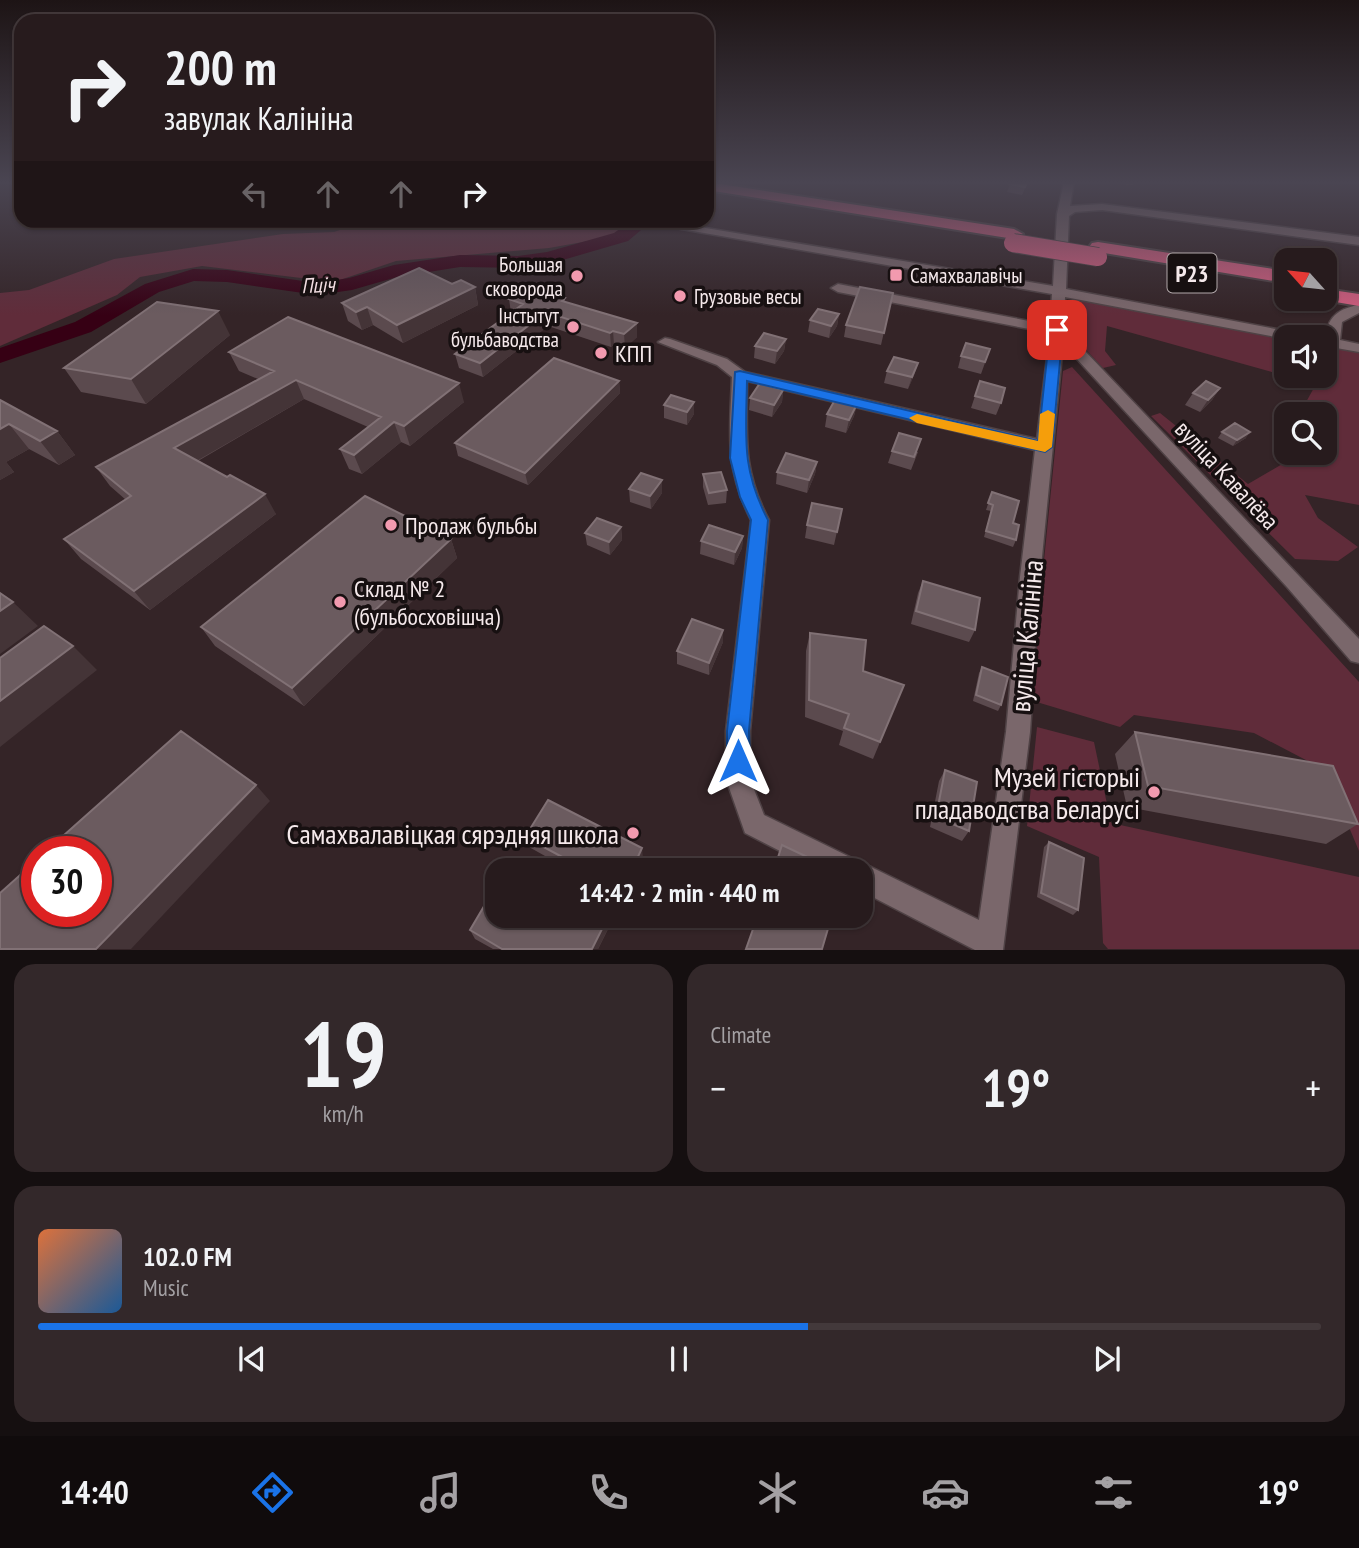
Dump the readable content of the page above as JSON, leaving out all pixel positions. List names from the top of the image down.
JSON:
{
  "streets": {
    "highway": ["Р23"],
    "street": ["вуліца Кавалёва", "вуліца Калініна"]
  },
  "crossings": [
    ["вуліца Кавалёва", "вуліца Калініна"]
  ],
  "water": ["Пціч"],
  "places": {
    "transit": ["Самахвалавічы"],
    "other": [
      "Большая сковорода",
      "Грузовые весы",
      "Інстытут бульбаводства",
      "КПП",
      "Продаж бульбы",
      "Склад № 2 (бульбосховішча)",
      "Музей гісторыі пладаводства Беларусі",
      "Самахвалавіцкая сярэдняя школа"
    ]
  },
  "north": "top left",
  "page": {
    "turn": ["200 m", "завулак Калініна"],
    "limit": "30",
    "trip": "14:42 · 2 min · 440 m",
    "tile": [
      ["19", "km/h"],
      "Climate"
    ],
    "heat": ["−", "19°", "+"],
    "song": ["102.0 FM", "Music"],
    "tabs": ["14:40", "19°"]
  }
}
